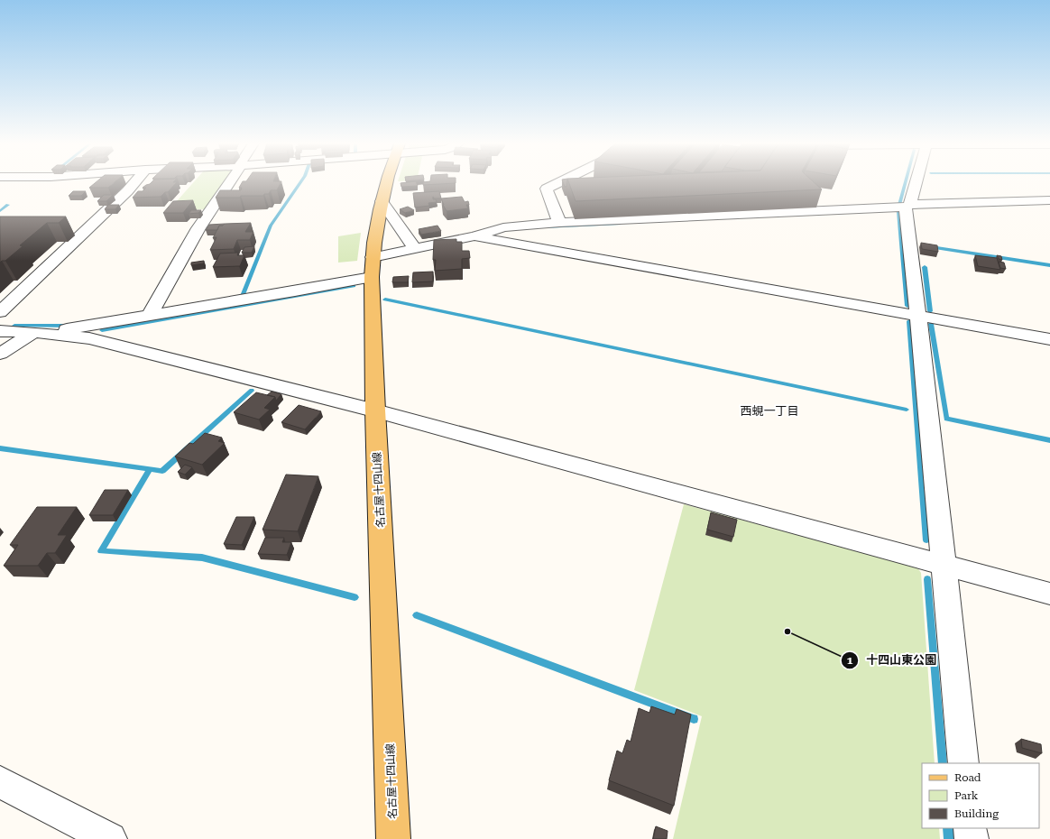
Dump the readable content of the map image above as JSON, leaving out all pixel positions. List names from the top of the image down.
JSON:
{
  "streets": {
    "main road": ["名古屋十四山線"]
  },
  "districts": ["西蜆一丁目"],
  "places": ["十四山東公園"],
  "legend": ["Road", "Park", "Building"]
}
